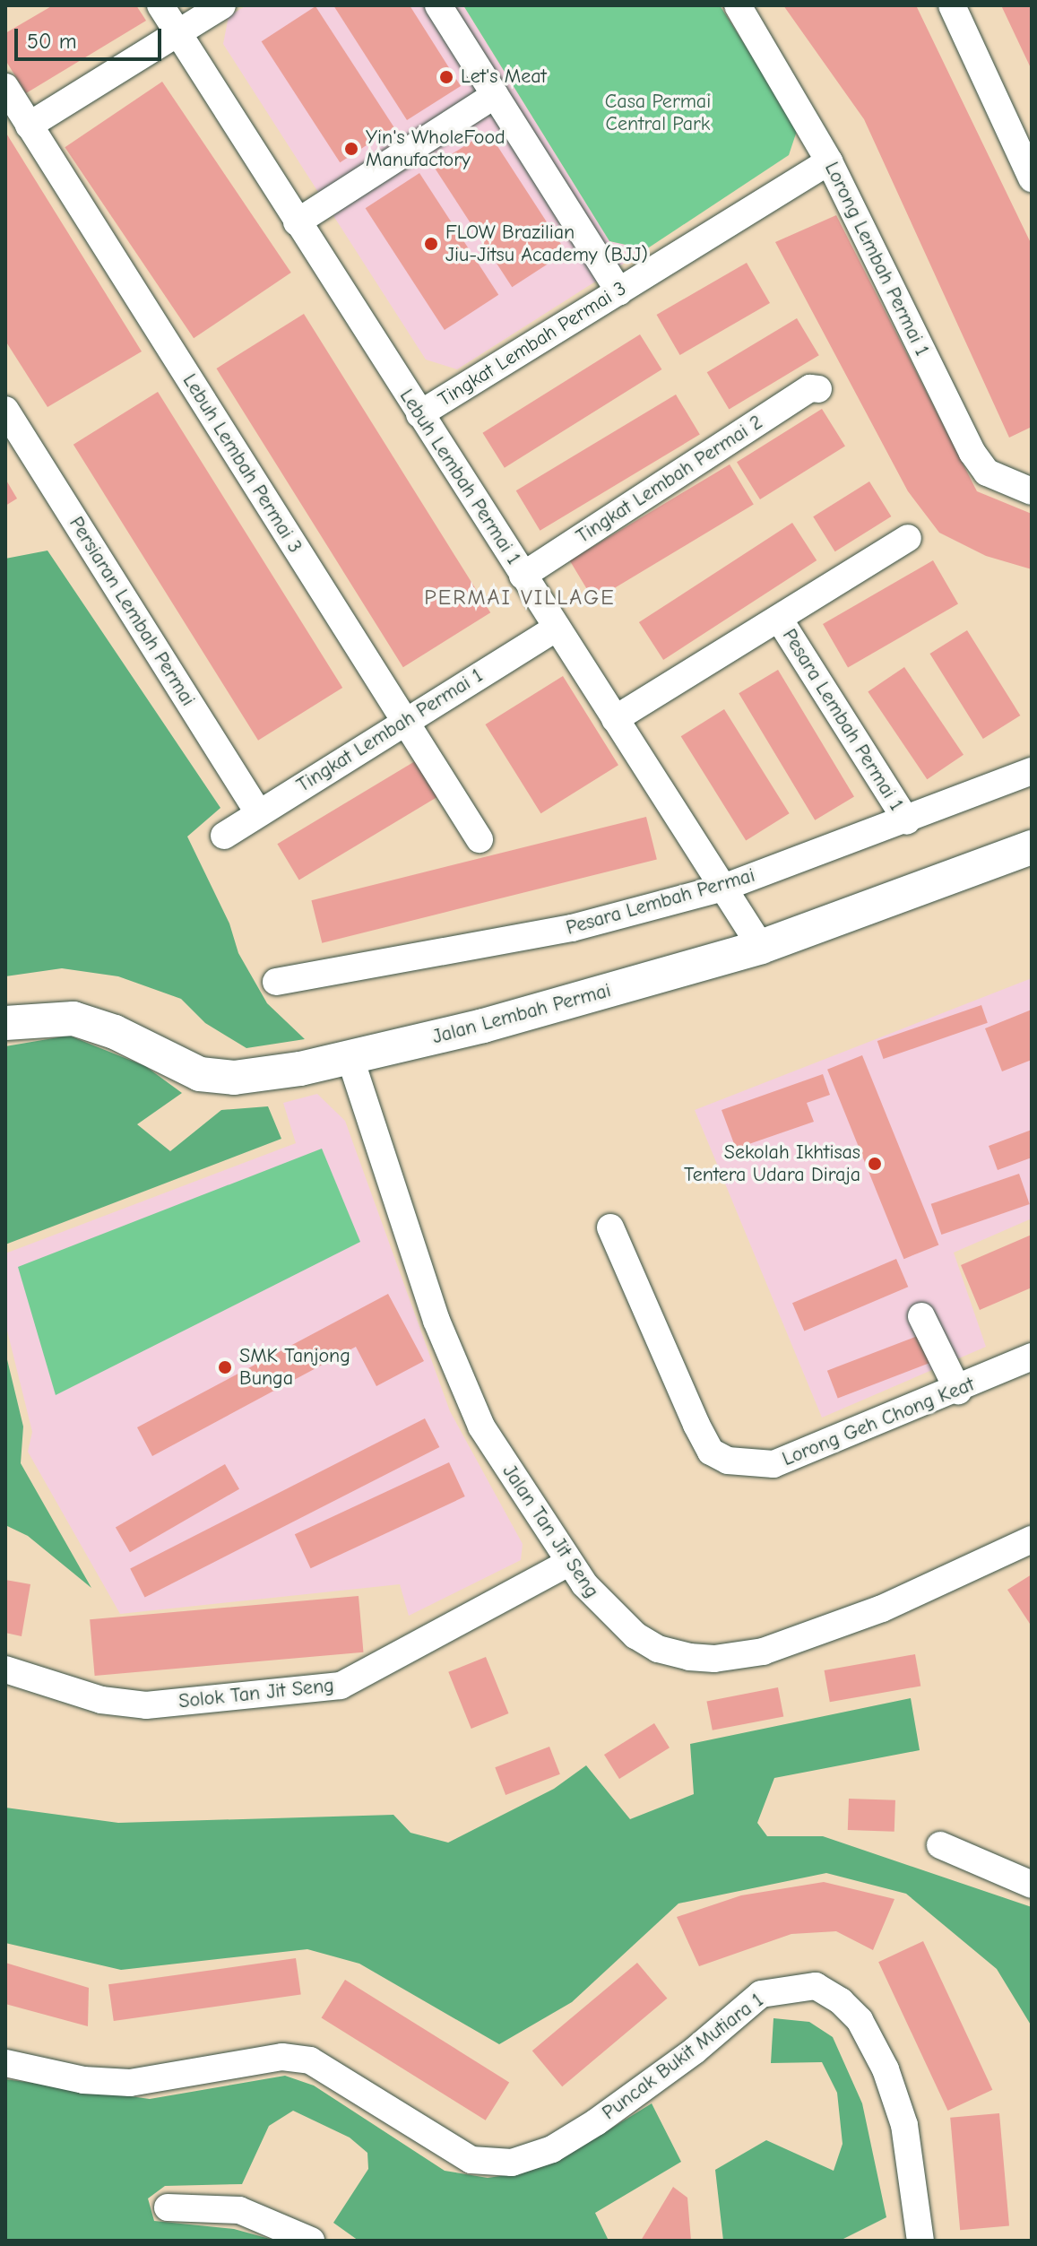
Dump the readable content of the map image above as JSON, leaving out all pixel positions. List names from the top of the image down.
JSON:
{
  "streets": {
    "main road": ["Jalan Lembah Permai"],
    "street": [
      "Lorong Lembah Permai 1",
      "Tingkat Lembah Permai 3",
      "Lebuh Lembah Permai 3",
      "Lebuh Lembah Permai 1",
      "Tingkat Lembah Permai 2",
      "Persiaran Lembah Permai",
      "Pesara Lembah Permai 1",
      "Tingkat Lembah Permai 1",
      "Pesara Lembah Permai",
      "Lorong Geh Chong Keat",
      "Jalan Tan Jit Seng",
      "Solok Tan Jit Seng",
      "Puncak Bukit Mutiara 1"
    ]
  },
  "crossings": [
    ["Lorong Lembah Permai 1", "Tingkat Lembah Permai 3"],
    ["Tingkat Lembah Permai 3", "Lebuh Lembah Permai 1"],
    ["Lebuh Lembah Permai 3", "Tingkat Lembah Permai 1"],
    ["Lebuh Lembah Permai 1", "Tingkat Lembah Permai 2"],
    ["Lebuh Lembah Permai 1", "Pesara Lembah Permai 1"],
    ["Lebuh Lembah Permai 1", "Tingkat Lembah Permai 1"],
    ["Lebuh Lembah Permai 1", "Pesara Lembah Permai"],
    ["Lebuh Lembah Permai 1", "Jalan Lembah Permai"],
    ["Persiaran Lembah Permai", "Tingkat Lembah Permai 1"],
    ["Pesara Lembah Permai 1", "Pesara Lembah Permai"],
    ["Jalan Lembah Permai", "Jalan Tan Jit Seng"],
    ["Jalan Tan Jit Seng", "Solok Tan Jit Seng"]
  ],
  "districts": ["PERMAI VILLAGE"],
  "parks": ["Casa Permai Central Park"],
  "places": [
    "Let's Meat",
    "Yin's WholeFood Manufactory",
    "FLOW Brazilian Jiu-Jitsu Academy (BJJ)",
    "Sekolah Ikhtisas Tentera Udara Diraja",
    "SMK Tanjong Bunga"
  ],
  "scale_bar": "50 m"
}
